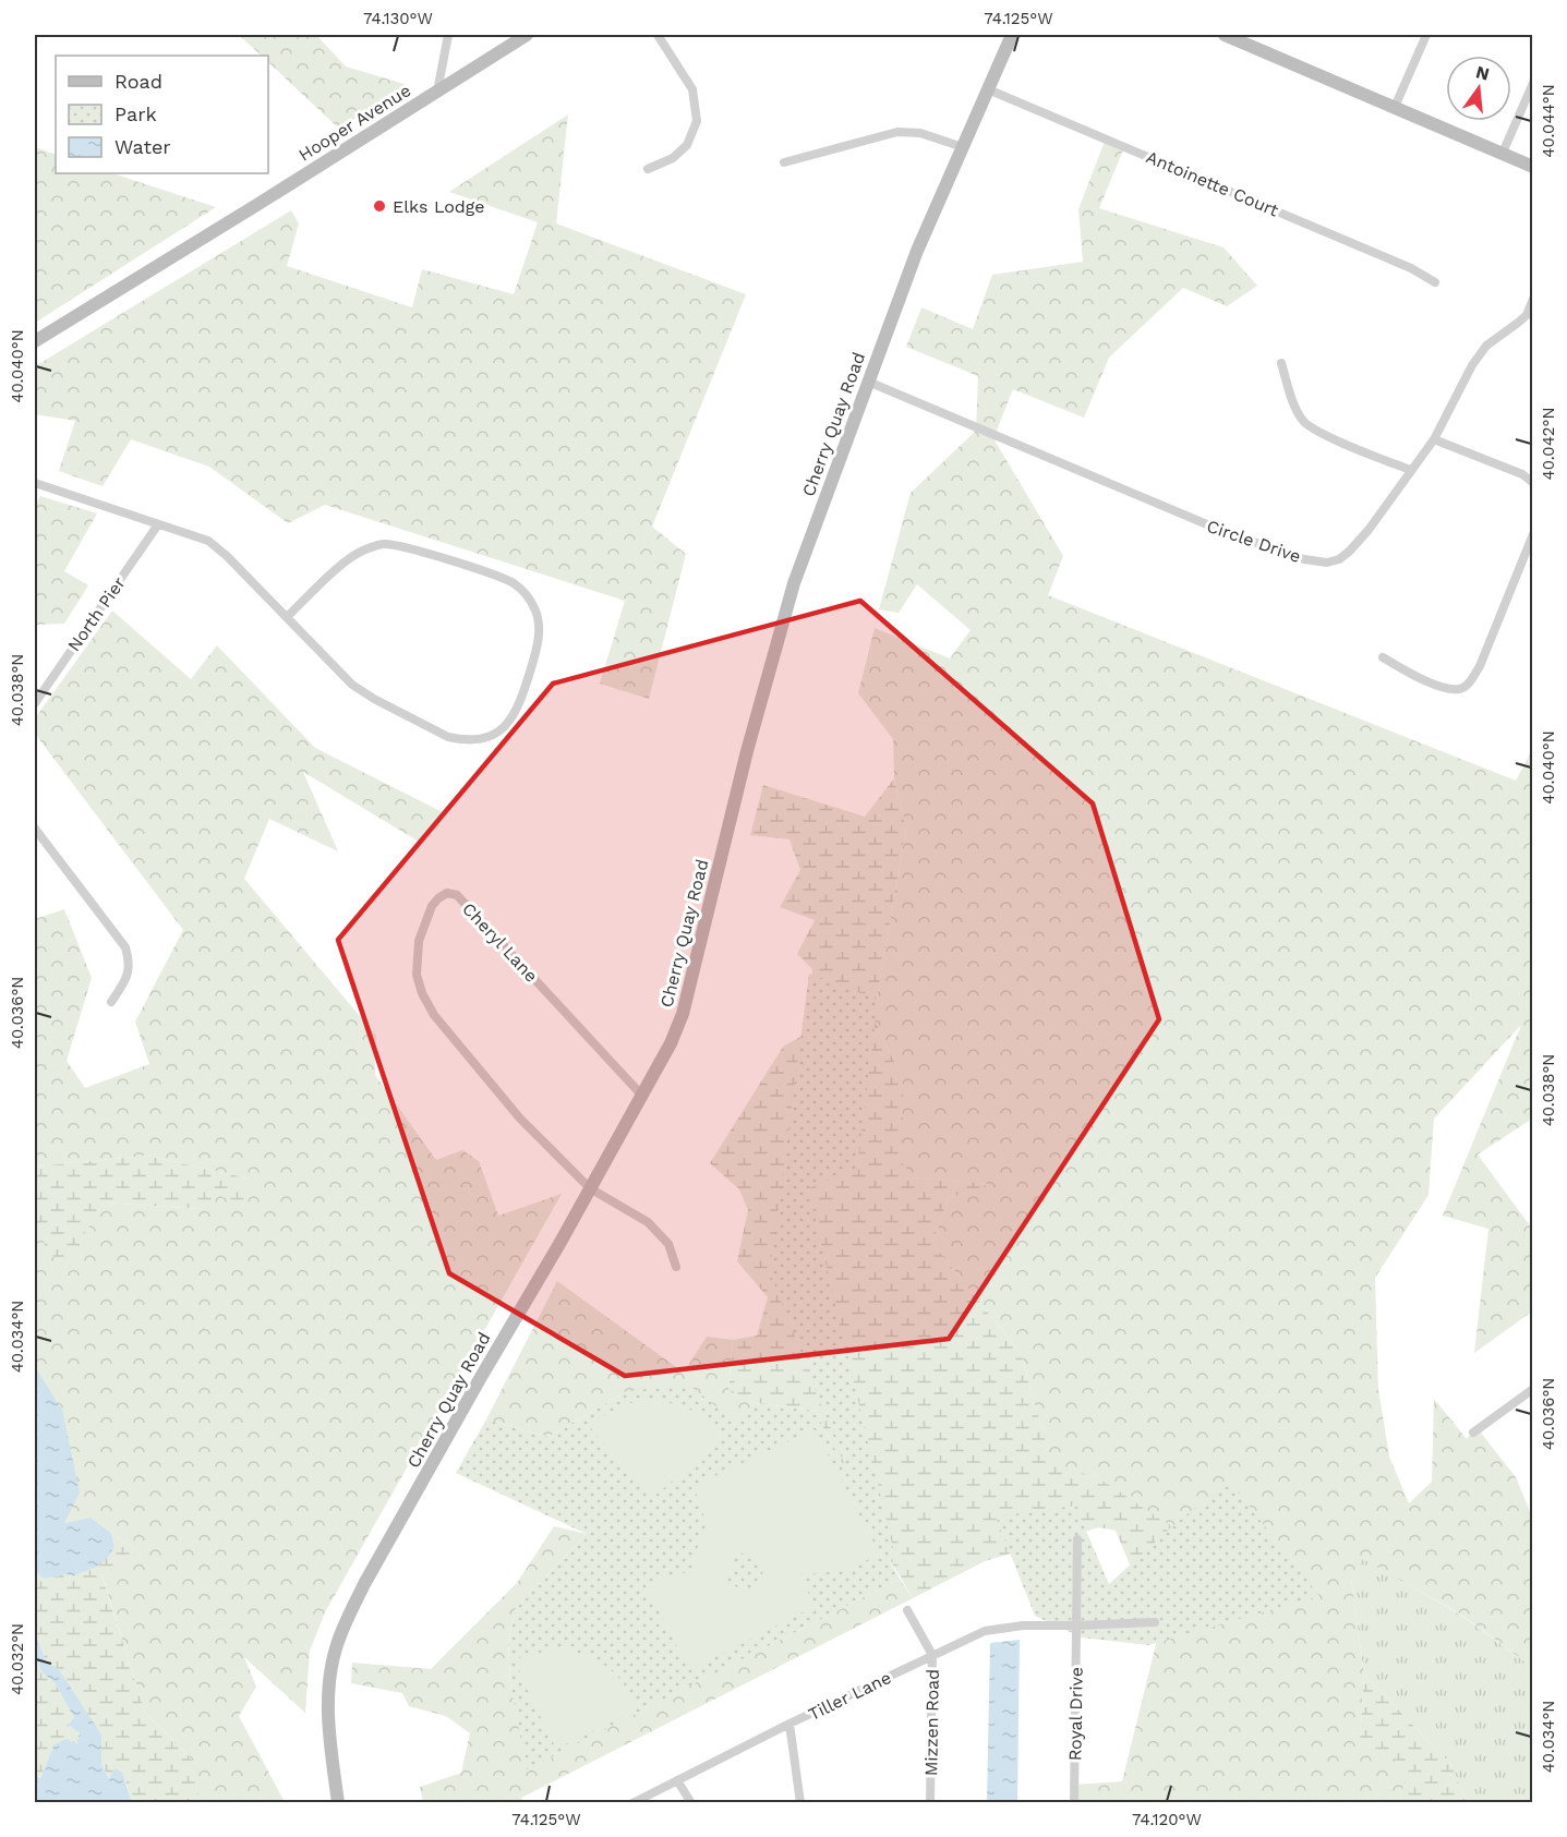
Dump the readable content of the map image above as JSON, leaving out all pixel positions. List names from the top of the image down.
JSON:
{
  "streets": {
    "street": [
      "Hooper Avenue",
      "Antoinette Court",
      "Cherry Quay Road",
      "Circle Drive",
      "North Pier",
      "Cheryl Lane",
      "Tiller Lane",
      "Royal Drive",
      "Mizzen Road"
    ]
  },
  "crossings": [
    ["Antoinette Court", "Cherry Quay Road"],
    ["Cherry Quay Road", "Circle Drive"],
    ["Cherry Quay Road", "Cheryl Lane"],
    ["Tiller Lane", "Royal Drive"],
    ["Tiller Lane", "Mizzen Road"]
  ],
  "places": ["Elks Lodge"],
  "legend": ["Road", "Park", "Water"],
  "north": "top",
  "coordinates": [
    "74.130°W",
    "74.125°W",
    "40.044°N",
    "40.040°N",
    "40.042°N",
    "40.038°N",
    "40.036°N",
    "40.034°N",
    "40.032°N",
    "74.120°W"
  ]
}
